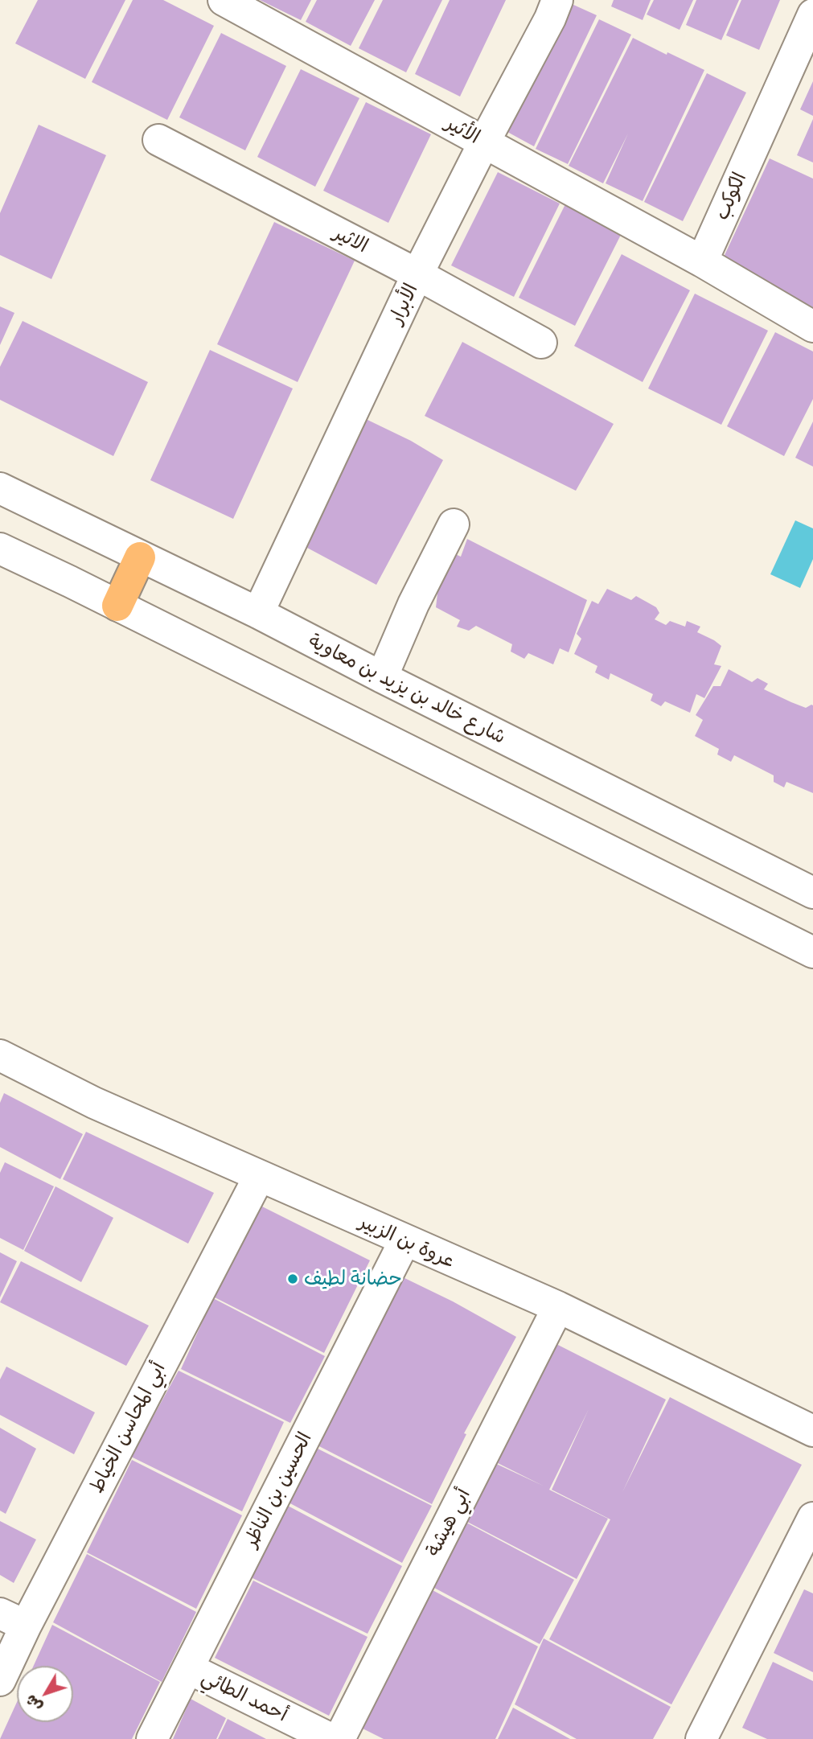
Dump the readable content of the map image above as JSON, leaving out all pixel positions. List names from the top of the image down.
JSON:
{
  "streets": {
    "street": [
      "الأثير",
      "الكوكب",
      "الاثير",
      "الأبرار",
      "شارع خالد بن يزيد بن معاوية",
      "عروة بن الزبير",
      "أبي المحاسن الخياط",
      "الحسين بن الناظر",
      "أبي هيشة",
      "أحمد الطائي"
    ]
  },
  "crossings": [
    ["الأثير", "الكوكب"],
    ["الأثير", "الأبرار"],
    ["الاثير", "الأبرار"],
    ["الأبرار", "شارع خالد بن يزيد بن معاوية"],
    ["عروة بن الزبير", "أبي المحاسن الخياط"],
    ["عروة بن الزبير", "الحسين بن الناظر"],
    ["عروة بن الزبير", "أبي هيشة"],
    ["الحسين بن الناظر", "أحمد الطائي"]
  ],
  "places": ["حضانة لطيف"],
  "north": "bottom left"
}
